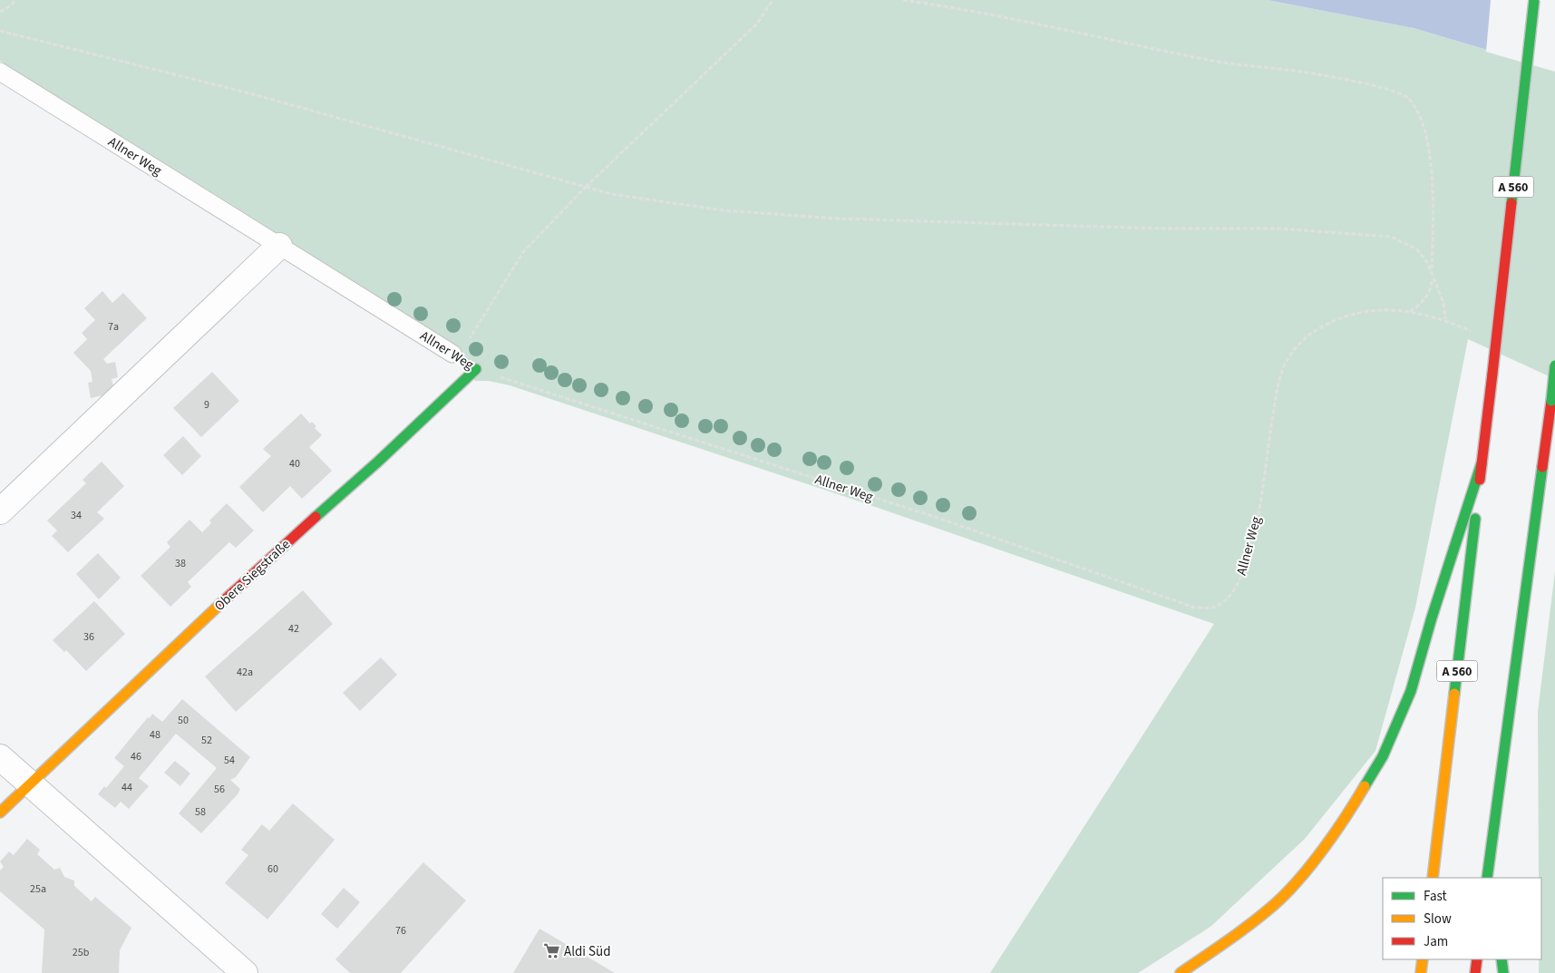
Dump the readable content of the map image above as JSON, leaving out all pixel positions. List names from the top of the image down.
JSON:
{
  "streets": {
    "main road": ["A 560", "Obere Siegstraße"],
    "lane": ["Allner Weg"]
  },
  "crossings": [
    ["Allner Weg", "Obere Siegstraße"]
  ],
  "places": {
    "supermarket": ["Aldi Süd"]
  },
  "house_numbers": [
    "7a",
    "9",
    "40",
    "34",
    "38",
    "42",
    "36",
    "42a",
    "50",
    "48",
    "52",
    "46",
    "54",
    "44",
    "56",
    "58",
    "60",
    "25a",
    "76",
    "25b"
  ],
  "legend": ["Fast", "Slow", "Jam"]
}
